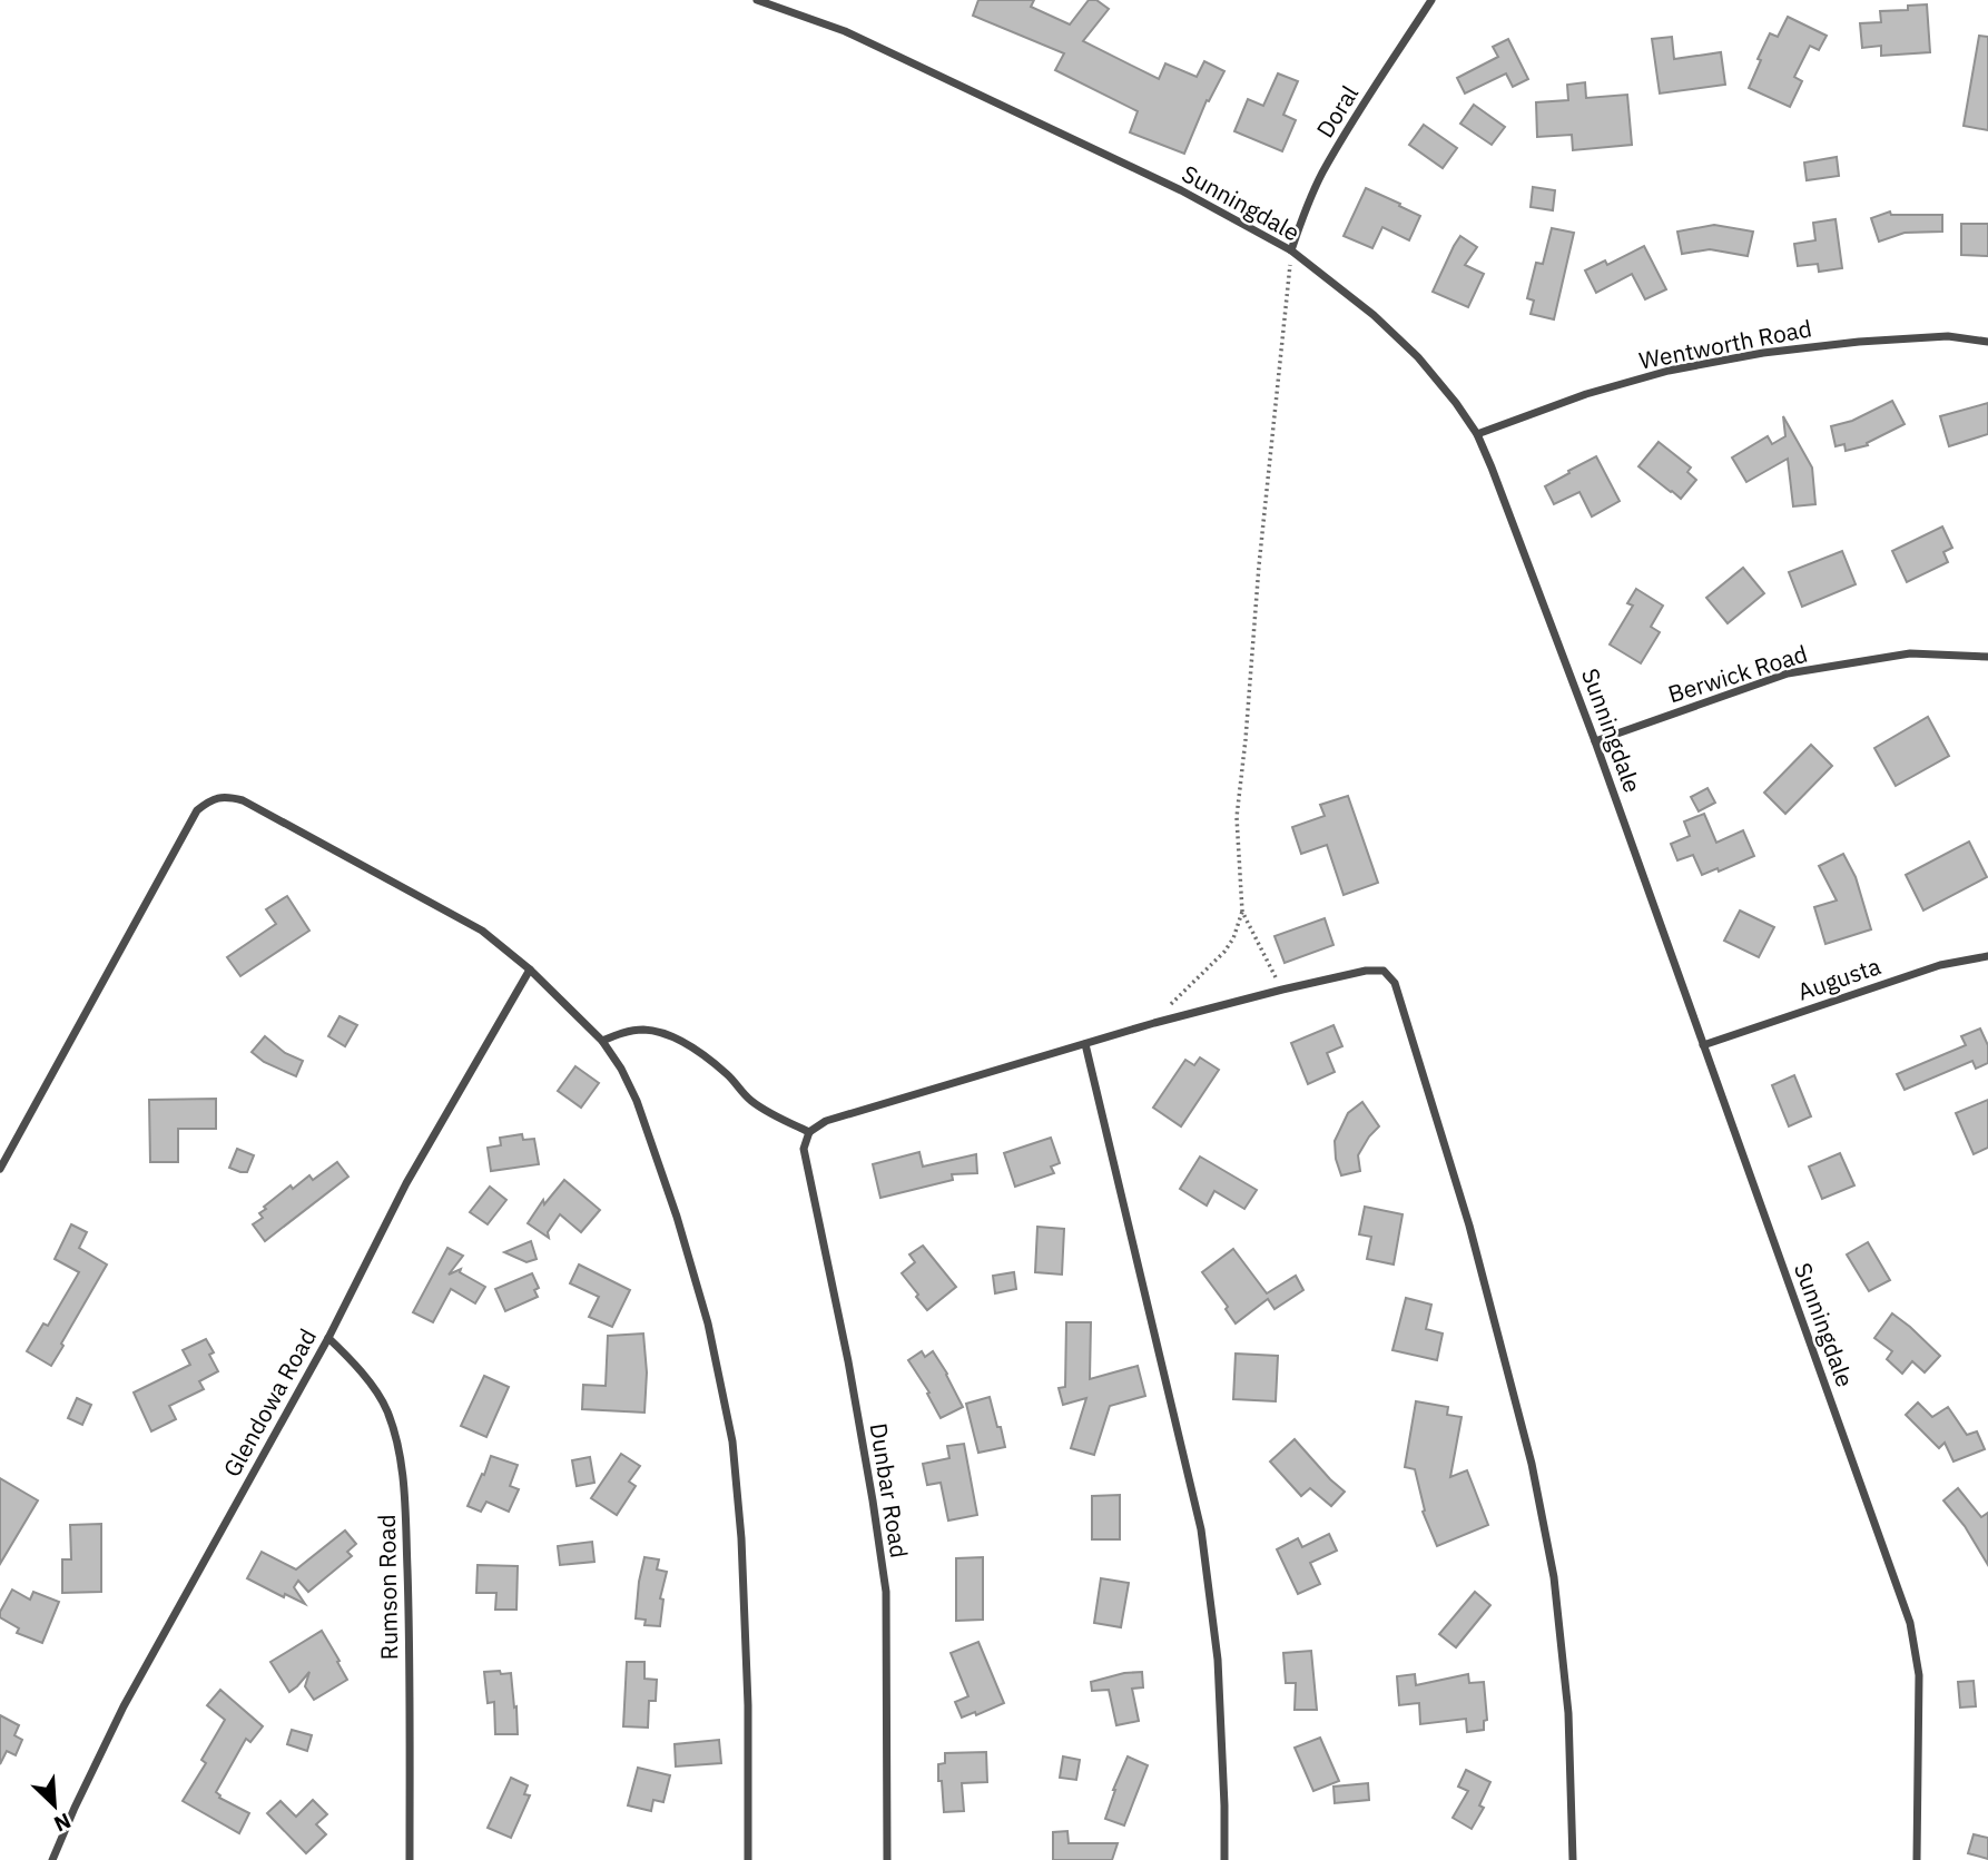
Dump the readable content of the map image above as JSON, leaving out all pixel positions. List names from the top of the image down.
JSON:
{
  "streets": {
    "street": [
      "Doral",
      "Sunningdale",
      "Wentworth Road",
      "Berwick Road",
      "Augusta",
      "Glendowa Road",
      "Dunbar Road",
      "Rumson Road"
    ]
  },
  "crossings": [
    ["Doral", "Sunningdale"],
    ["Sunningdale", "Wentworth Road"],
    ["Sunningdale", "Berwick Road"],
    ["Sunningdale", "Augusta"],
    ["Glendowa Road", "Rumson Road"]
  ],
  "north": "bottom right"
}
